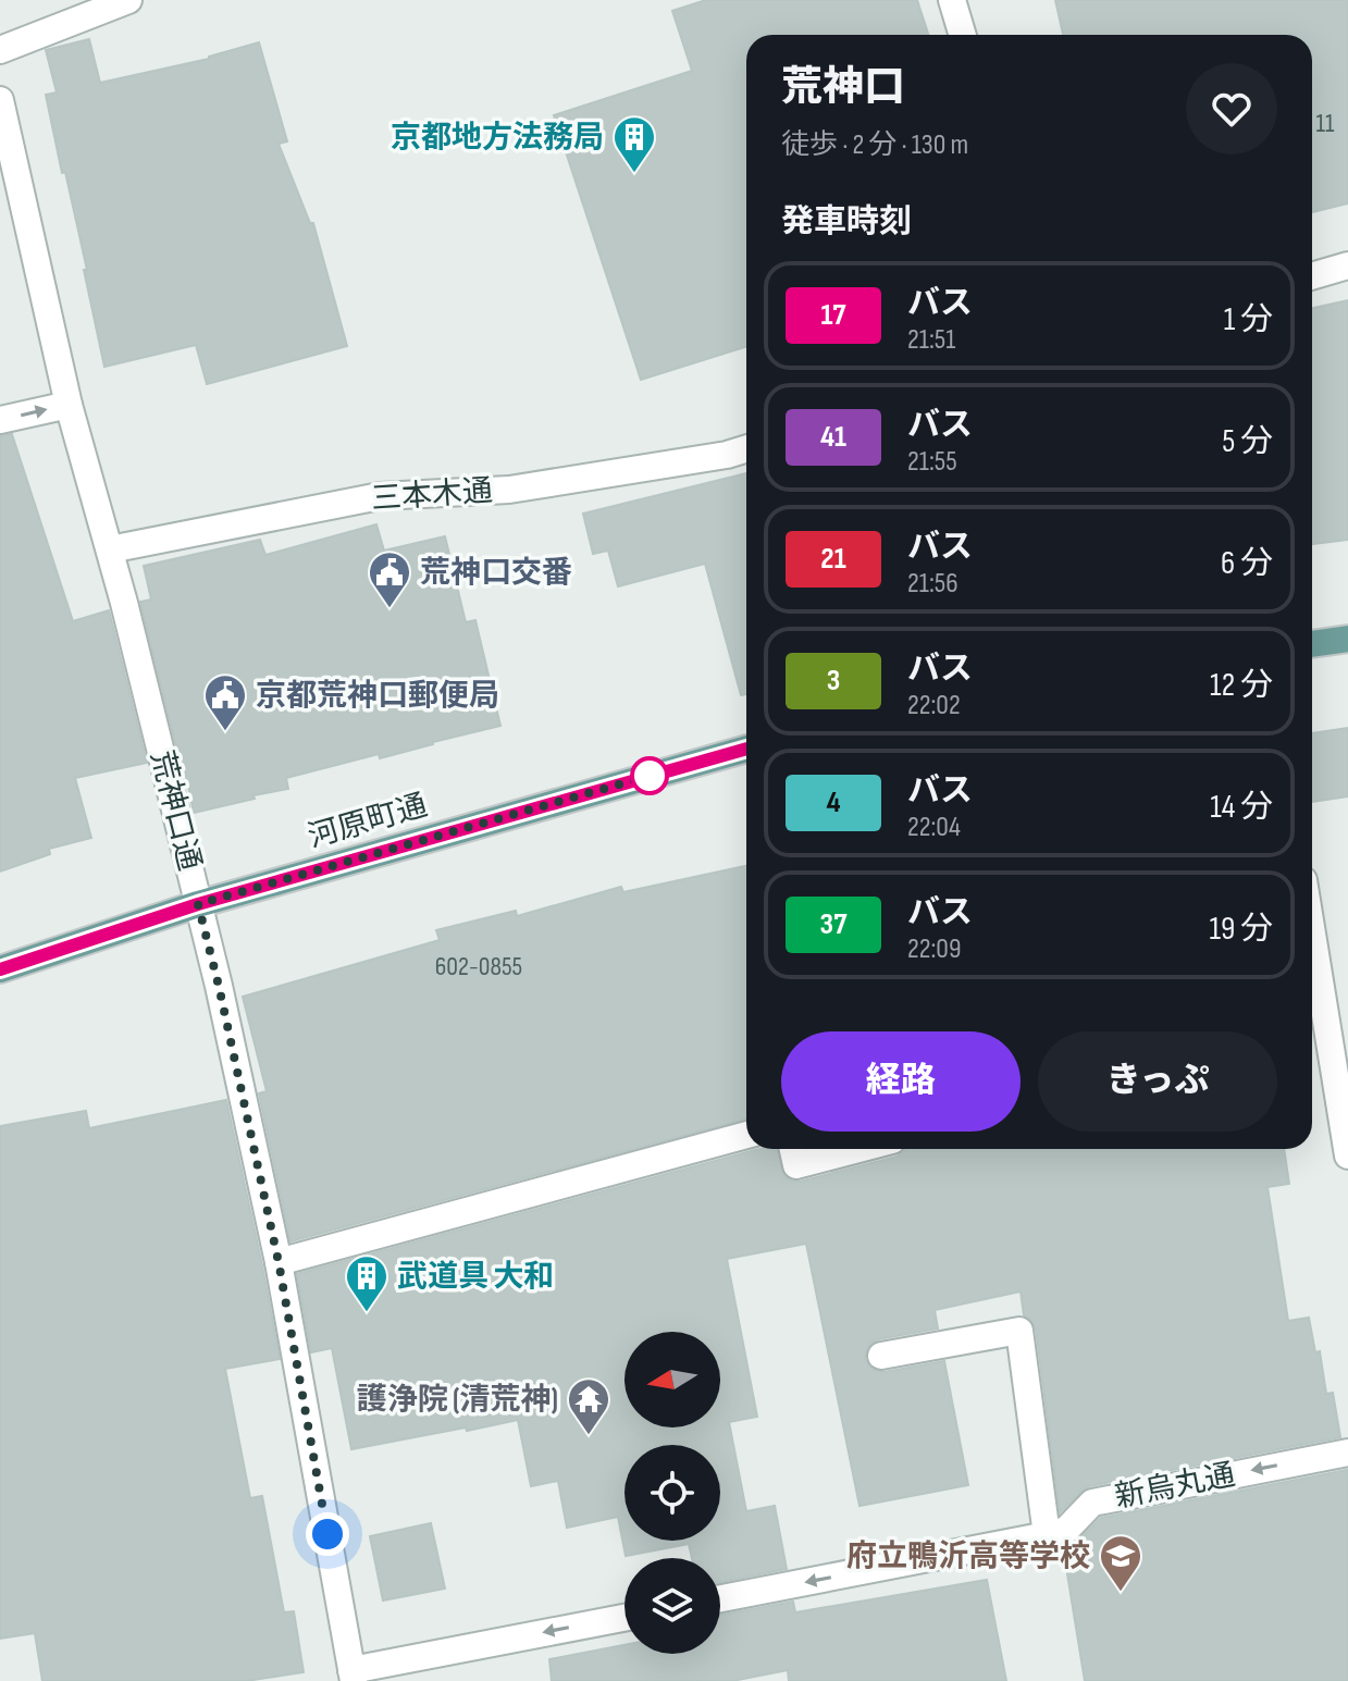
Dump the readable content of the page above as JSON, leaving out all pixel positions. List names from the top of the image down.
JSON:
{
  "streets": {
    "main road": ["河原町通"],
    "street": ["三本木通", "荒神口通", "新烏丸通"]
  },
  "crossings": [
    ["三本木通", "荒神口通"],
    ["荒神口通", "河原町通"]
  ],
  "one_way": ["新烏丸通"],
  "places": {
    "building": ["京都地方法務局", "武道具 大和"],
    "public building": ["荒神口交番", "京都荒神口郵便局"],
    "temple": ["護浄院 (清荒神)"],
    "school or university": ["府立鴨沂高等学校"]
  },
  "lines": ["bus line 17"],
  "house_numbers": ["11", "602-0855"],
  "north": "left",
  "page": {
    "heading": [
      ["荒神口", "徒歩 · 2 分 · 130 m"],
      "発車時刻"
    ],
    "list": [
      {
        "mark": "17",
        "name": "バス",
        "note": "21:51",
        "value": "1 分"
      },
      {
        "mark": "41",
        "name": "バス",
        "note": "21:55",
        "value": "5 分"
      },
      {
        "mark": "21",
        "name": "バス",
        "note": "21:56",
        "value": "6 分"
      },
      {
        "mark": "3",
        "name": "バス",
        "note": "22:02",
        "value": "12 分"
      },
      {
        "mark": "4",
        "name": "バス",
        "note": "22:04",
        "value": "14 分"
      },
      {
        "mark": "37",
        "name": "バス",
        "note": "22:09",
        "value": "19 分"
      }
    ],
    "buttons": ["経路", "きっぷ"]
  }
}
